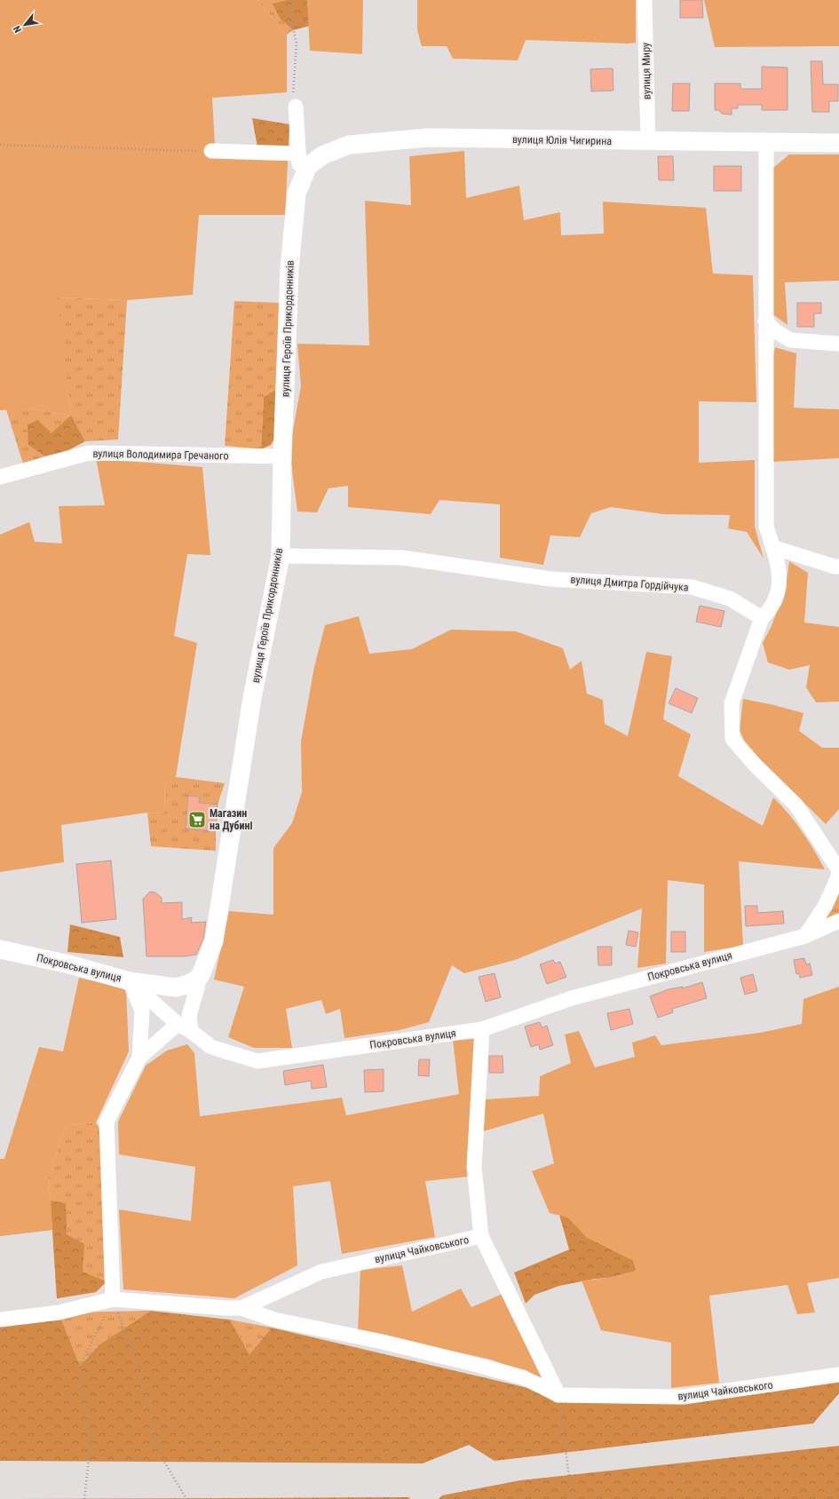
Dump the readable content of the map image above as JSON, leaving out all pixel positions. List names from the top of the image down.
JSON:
{
  "streets": {
    "street": [
      "вулиця Миру",
      "вулиця Юлія Чигирина",
      "вулиця Героїв Прикордонників",
      "вулиця Володимира Гречаного",
      "вулиця Дмитра Гордійчука",
      "Покровська вулиця",
      "вулиця Чайковського"
    ]
  },
  "crossings": [
    ["вулиця Миру", "вулиця Юлія Чигирина"],
    ["вулиця Юлія Чигирина", "вулиця Героїв Прикордонників"],
    ["вулиця Героїв Прикордонників", "вулиця Володимира Гречаного"],
    ["вулиця Героїв Прикордонників", "вулиця Дмитра Гордійчука"]
  ],
  "places": {
    "supermarket": ["Магазин на Дубині"]
  },
  "north": "bottom left"
}
